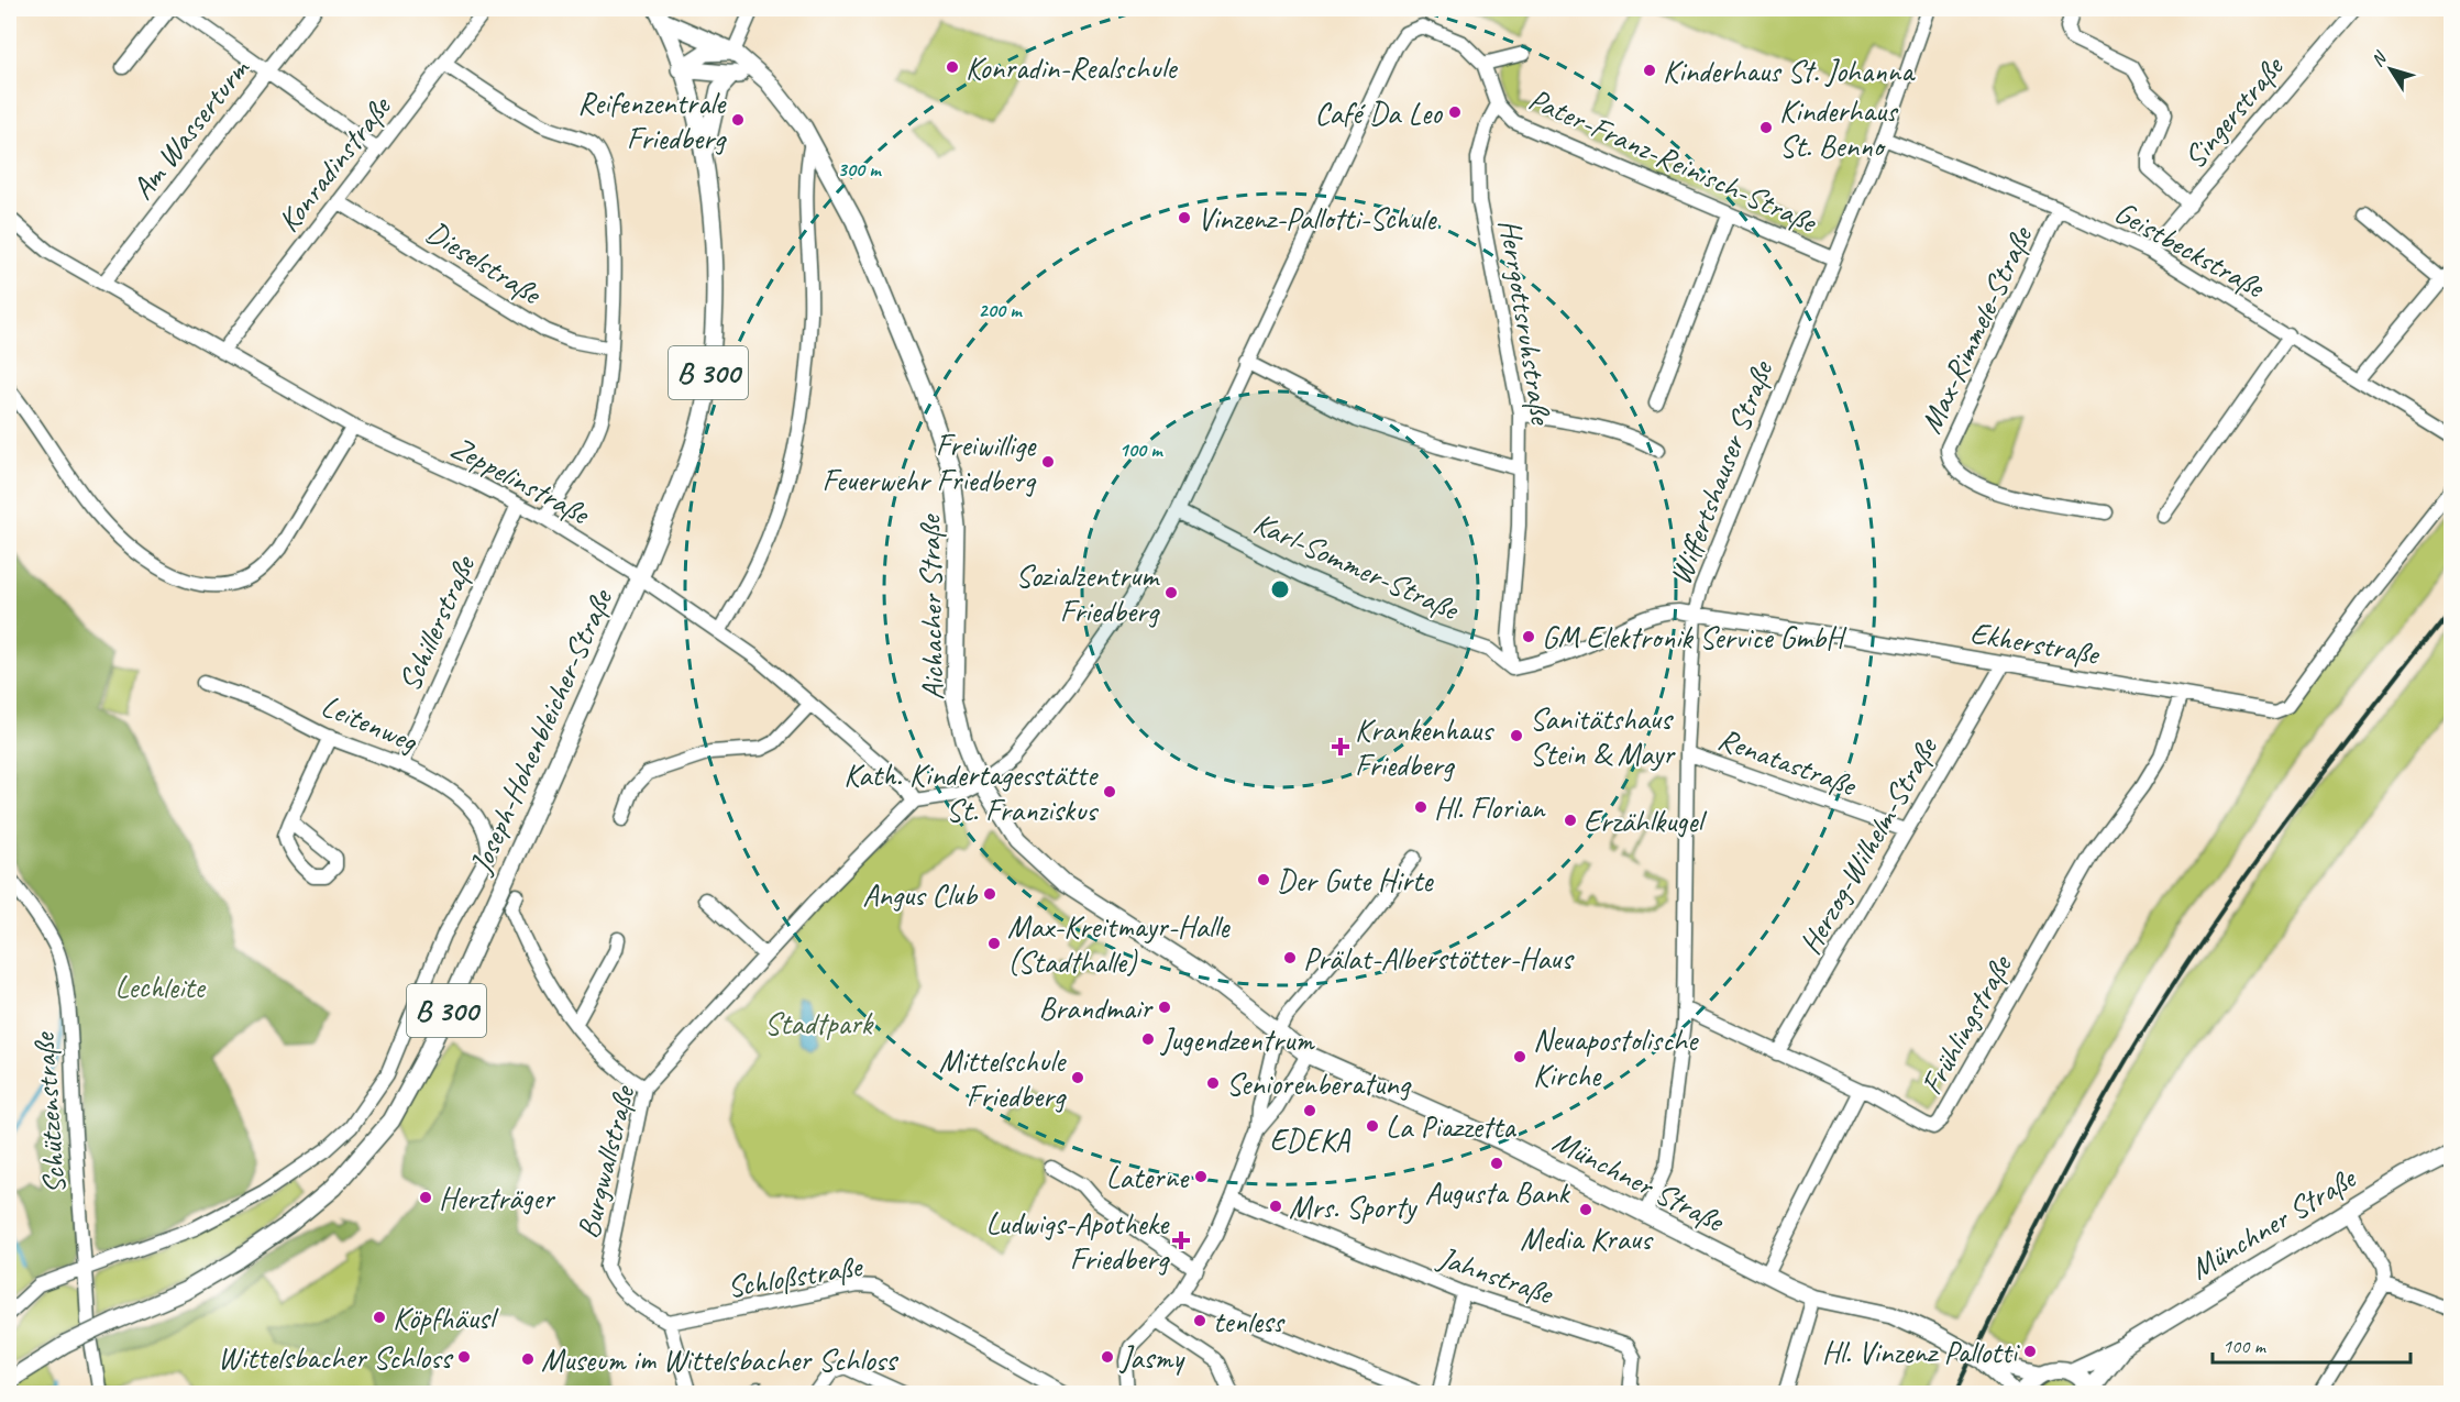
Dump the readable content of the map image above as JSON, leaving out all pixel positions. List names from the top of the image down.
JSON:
{
  "streets": {
    "main road": [
      "B 300",
      "Aichacher Straße",
      "Joseph-Hohenbleicher-Straße",
      "Münchner Straße"
    ],
    "street": [
      "Singerstraße",
      "Am Wasserturm",
      "Pater-Franz-Reinisch-Straße",
      "Konradinstraße",
      "Geistbeckstraße",
      "Dieselstraße",
      "Herrgottsruhstraße",
      "Max-Rimmele-Straße",
      "Wiffertshauser Straße",
      "Zeppelinstraße",
      "Karl-Sommer-Straße",
      "Schillerstraße",
      "Ekherstraße",
      "Leitenweg",
      "Renatastraße",
      "Herzog-Wilhelm-Straße",
      "Frühlingstraße",
      "Schützenstraße",
      "Burgwallstraße",
      "Jahnstraße",
      "Schloßstraße"
    ]
  },
  "crossings": [
    ["Singerstraße", "Geistbeckstraße"],
    ["Am Wasserturm", "Zeppelinstraße"],
    ["Pater-Franz-Reinisch-Straße", "Herrgottsruhstraße"],
    ["Pater-Franz-Reinisch-Straße", "Wiffertshauser Straße"],
    ["Konradinstraße", "Dieselstraße"],
    ["Konradinstraße", "Zeppelinstraße"],
    ["Geistbeckstraße", "Max-Rimmele-Straße"],
    ["Geistbeckstraße", "Wiffertshauser Straße"],
    ["Herrgottsruhstraße", "Karl-Sommer-Straße"],
    ["Herrgottsruhstraße", "Ekherstraße"],
    ["B 300", "Aichacher Straße"],
    ["B 300", "Joseph-Hohenbleicher-Straße"],
    ["Wiffertshauser Straße", "Ekherstraße"],
    ["Wiffertshauser Straße", "Renatastraße"],
    ["Wiffertshauser Straße", "Münchner Straße"],
    ["Zeppelinstraße", "Schillerstraße"],
    ["Zeppelinstraße", "Joseph-Hohenbleicher-Straße"],
    ["Zeppelinstraße", "Burgwallstraße"],
    ["Karl-Sommer-Straße", "Ekherstraße"],
    ["Aichacher Straße", "Münchner Straße"],
    ["Schillerstraße", "Leitenweg"],
    ["Ekherstraße", "Herzog-Wilhelm-Straße"],
    ["Ekherstraße", "Frühlingstraße"],
    ["Leitenweg", "Schützenstraße"],
    ["Renatastraße", "Herzog-Wilhelm-Straße"],
    ["Burgwallstraße", "Schloßstraße"]
  ],
  "parks": ["Lechleite", "Stadtpark"],
  "places": {
    "other": [
      "Konradin-Realschule",
      "Kinderhaus St. Johanna",
      "Café Da Leo",
      "Reifenzentrale Friedberg",
      "Kinderhaus St. Benno",
      "Vinzenz-Pallotti-Schule",
      "Freiwillige Feuerwehr Friedberg",
      "Sozialzentrum Friedberg",
      "GM Elektronik Service GmbH",
      "Sanitätshaus Stein & Mayr",
      "Kath. Kindertagesstätte St. Franziskus",
      "Hl. Florian",
      "Erzählkugel",
      "Der Gute Hirte",
      "Angus Club",
      "Max-Kreitmayr-Halle (Stadthalle)",
      "Prälat-Alberstötter-Haus",
      "Brandmair",
      "Jugendzentrum",
      "Neuapostolische Kirche",
      "Mittelschule Friedberg",
      "Seniorenberatung",
      "EDEKA",
      "La Piazzetta",
      "Augusta Bank",
      "Laterne",
      "Herzträger",
      "Mrs. Sporty",
      "Media Kraus",
      "Köpfhäusl",
      "tenless",
      "Hl. Vinzenz Pallotti",
      "Wittelsbacher Schloss",
      "Jasmy",
      "Museum im Wittelsbacher Schloss"
    ],
    "health": ["Krankenhaus Friedberg", "Ludwigs-Apotheke Friedberg"]
  },
  "scale_bar": "100 m",
  "north": "top left",
  "rings": ["300 m", "200 m", "100 m"]
}
